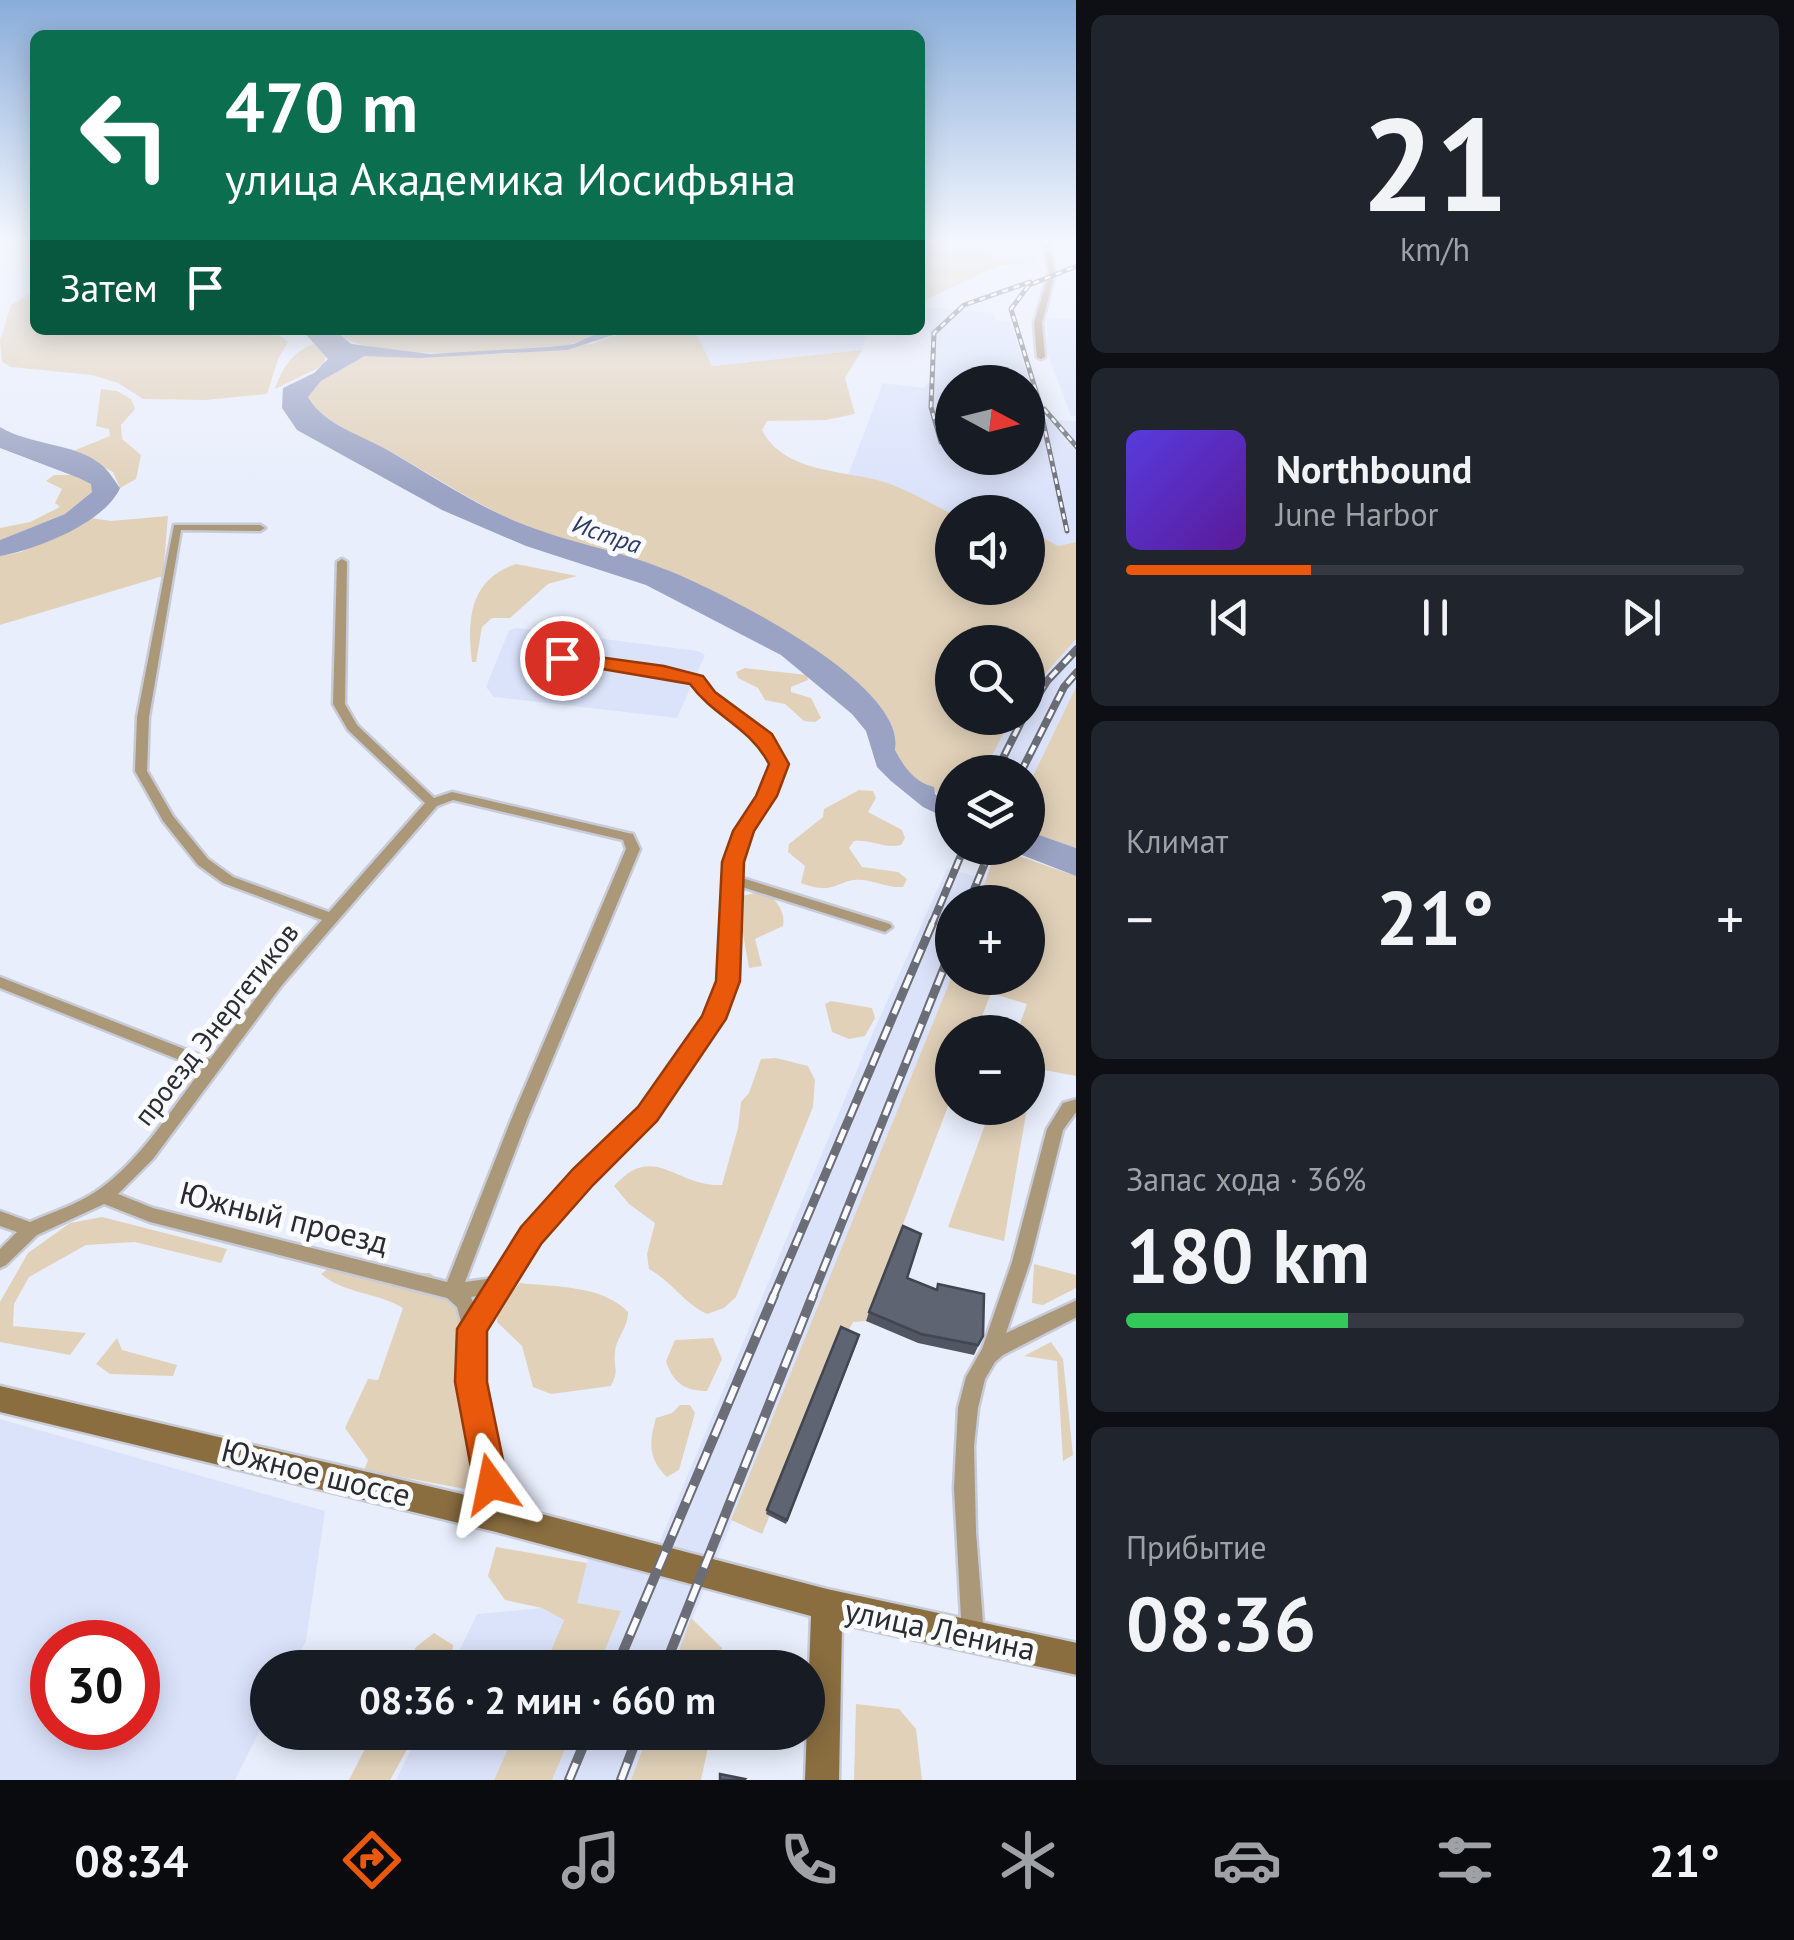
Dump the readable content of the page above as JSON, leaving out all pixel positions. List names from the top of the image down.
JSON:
{
  "streets": {
    "main road": ["Южное шоссе", "улица Ленина"],
    "street": ["проезд Энергетиков", "Южный проезд"]
  },
  "crossings": [
    ["проезд Энергетиков", "Южный проезд"],
    ["Южное шоссе", "улица Ленина"]
  ],
  "water": ["Истра"],
  "north": "right",
  "page": {
    "tile": [
      ["21", "km/h"],
      "Климат",
      ["Запас хода · 36%", "180 km"],
      ["Прибытие", "08:36"]
    ],
    "turn": ["470 m", "улица Академика Иосифьяна"],
    "then": "Затем",
    "map_buttons": ["+", "−"],
    "song": ["Northbound", "June Harbor"],
    "heat": ["−", "21°", "+"],
    "limit": "30",
    "trip": "08:36 · 2 мин · 660 m",
    "tabs": ["08:34", "21°"]
  }
}
